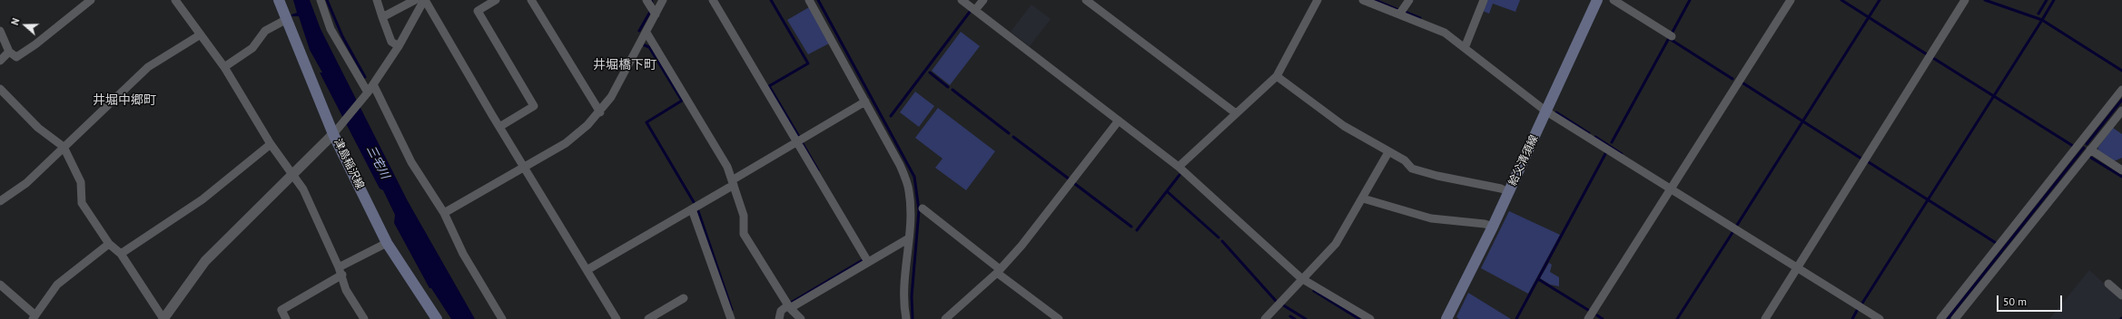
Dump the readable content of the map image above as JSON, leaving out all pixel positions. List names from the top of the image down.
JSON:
{
  "streets": {
    "main road": ["給父清須線", "津島稲沢線"]
  },
  "districts": ["井堀橋下町", "井堀中郷町"],
  "water": ["三宅川"],
  "scale_bar": "50 m",
  "north": "left"
}
